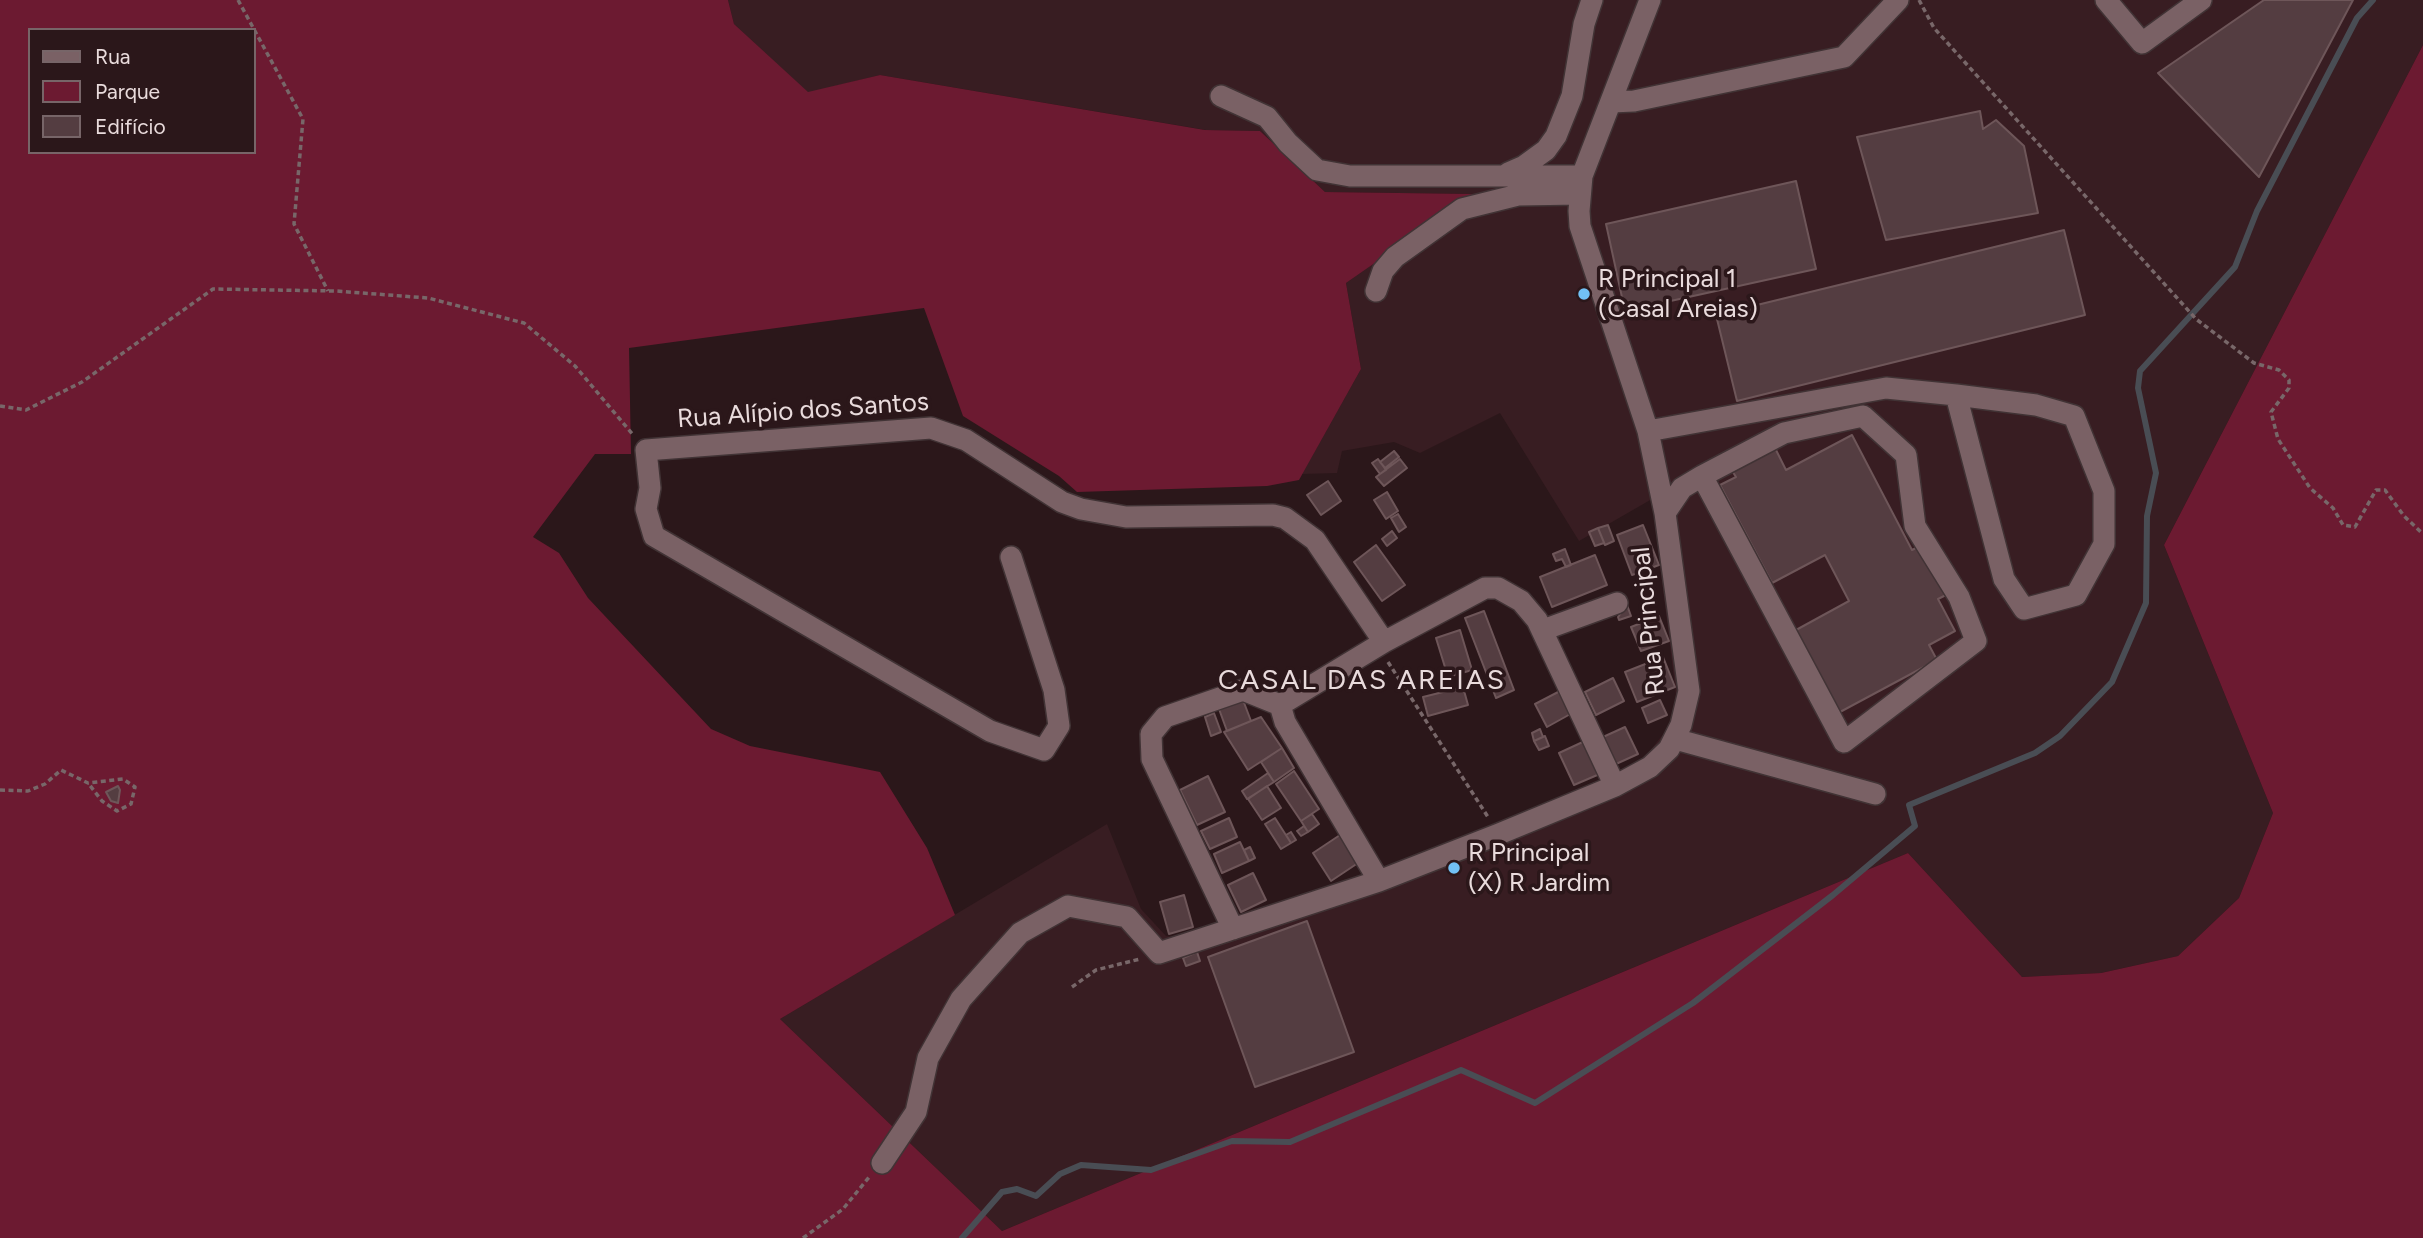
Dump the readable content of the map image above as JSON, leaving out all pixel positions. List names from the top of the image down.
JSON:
{
  "streets": {
    "street": ["Rua Alípio dos Santos", "Rua Principal"]
  },
  "districts": ["CASAL DAS AREIAS"],
  "places": ["R Principal 1 (Casal Areias)", "R Principal (X) R Jardim"],
  "legend": ["Rua", "Parque", "Edifício"]
}
